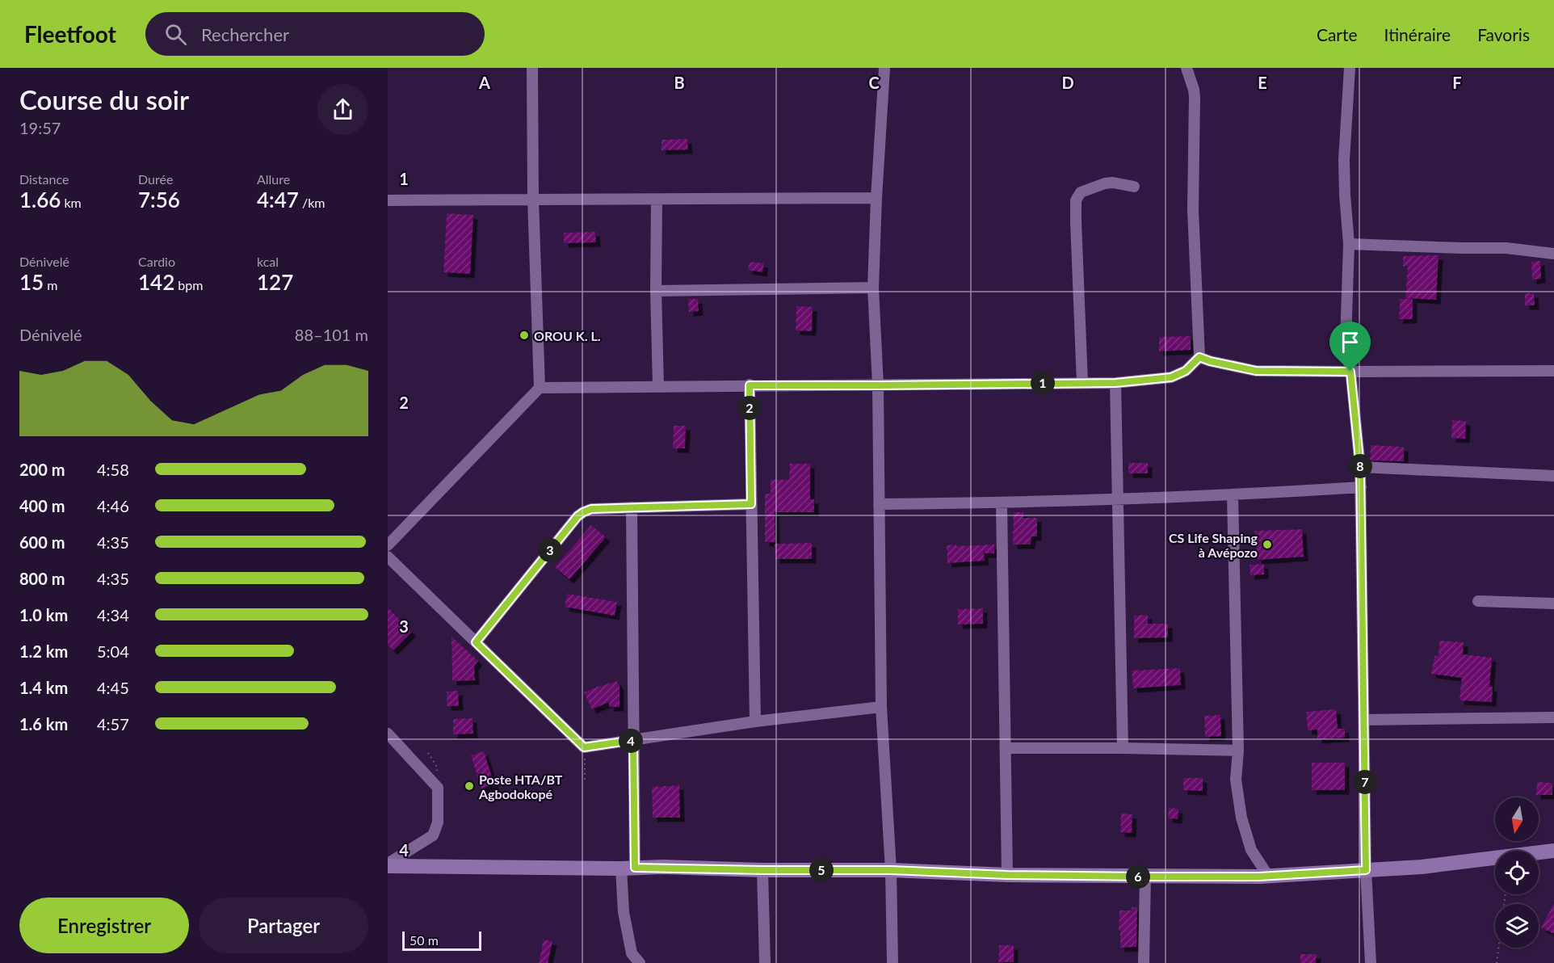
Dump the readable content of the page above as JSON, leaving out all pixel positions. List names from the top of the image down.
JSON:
{
  "places": ["OROU K. L.", "CS Life Shaping à Avépozo", "Poste HTA/BT Agbodokopé"],
  "scale_bar": "50 m",
  "north": "bottom",
  "page": {
    "header": "Fleetfoot",
    "search": "Rechercher",
    "nav": ["Carte", "Itinéraire", "Favoris"],
    "heading": ["Course du soir", "19:57"],
    "stats": [
      ["Distance", "1.66 km"],
      ["Durée", "7:56"],
      ["Allure", "4:47 /km"],
      ["Dénivelé", "15 m"],
      ["Cardio", "142 bpm"],
      ["kcal", "127"]
    ],
    "chart": ["Dénivelé", "88–101 m"],
    "pins": [
      "1",
      "2",
      "8",
      "3",
      "4",
      "7",
      "5",
      "6"
    ],
    "list": [
      {
        "name": "200 m",
        "note": "4:58"
      },
      {
        "name": "400 m",
        "note": "4:46"
      },
      {
        "name": "600 m",
        "note": "4:35"
      },
      {
        "name": "800 m",
        "note": "4:35"
      },
      {
        "name": "1.0 km",
        "note": "4:34"
      },
      {
        "name": "1.2 km",
        "note": "5:04"
      },
      {
        "name": "1.4 km",
        "note": "4:45"
      },
      {
        "name": "1.6 km",
        "note": "4:57"
      }
    ],
    "buttons": ["Enregistrer", "Partager"],
    "scale": "50 m"
  },
  "grid": {
    "columns": [
      "A",
      "B",
      "C",
      "D",
      "E",
      "F"
    ],
    "rows": [
      "1",
      "2",
      "3",
      "4"
    ]
  }
}
